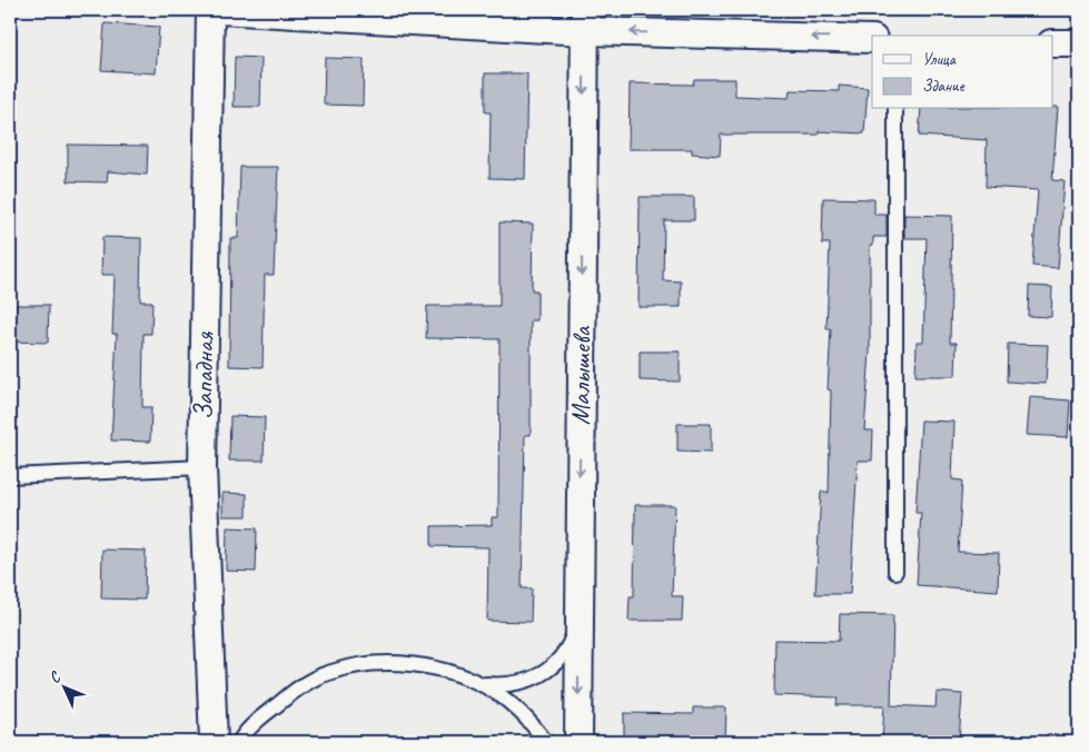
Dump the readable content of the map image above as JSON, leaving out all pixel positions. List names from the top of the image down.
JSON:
{
  "streets": {
    "street": ["Западная", "Малышева"]
  },
  "one_way": ["Малышева"],
  "legend": ["Улица", "Здание"],
  "north": "top left"
}
